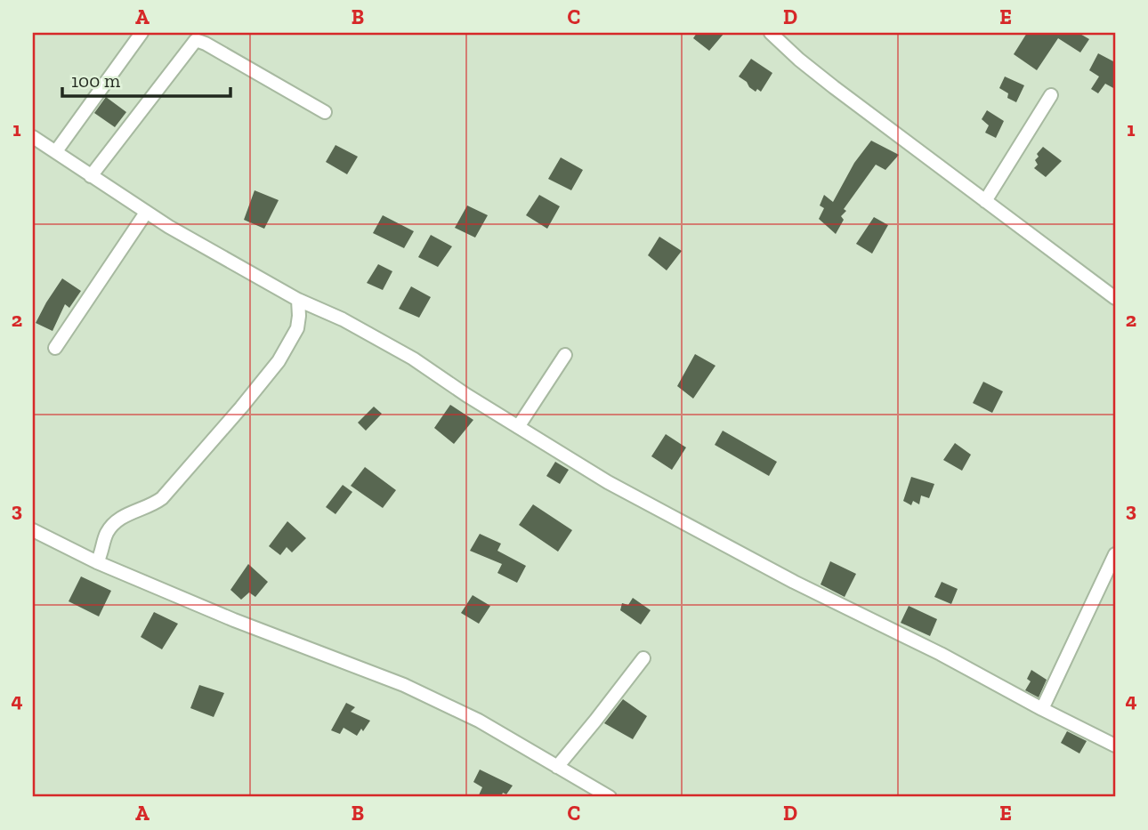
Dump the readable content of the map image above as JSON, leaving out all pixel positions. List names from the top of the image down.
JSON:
{
  "scale_bar": "100 m",
  "grid": {
    "columns": [
      "A",
      "B",
      "C",
      "D",
      "E"
    ],
    "rows": [
      "1",
      "2",
      "3",
      "4"
    ]
  }
}
